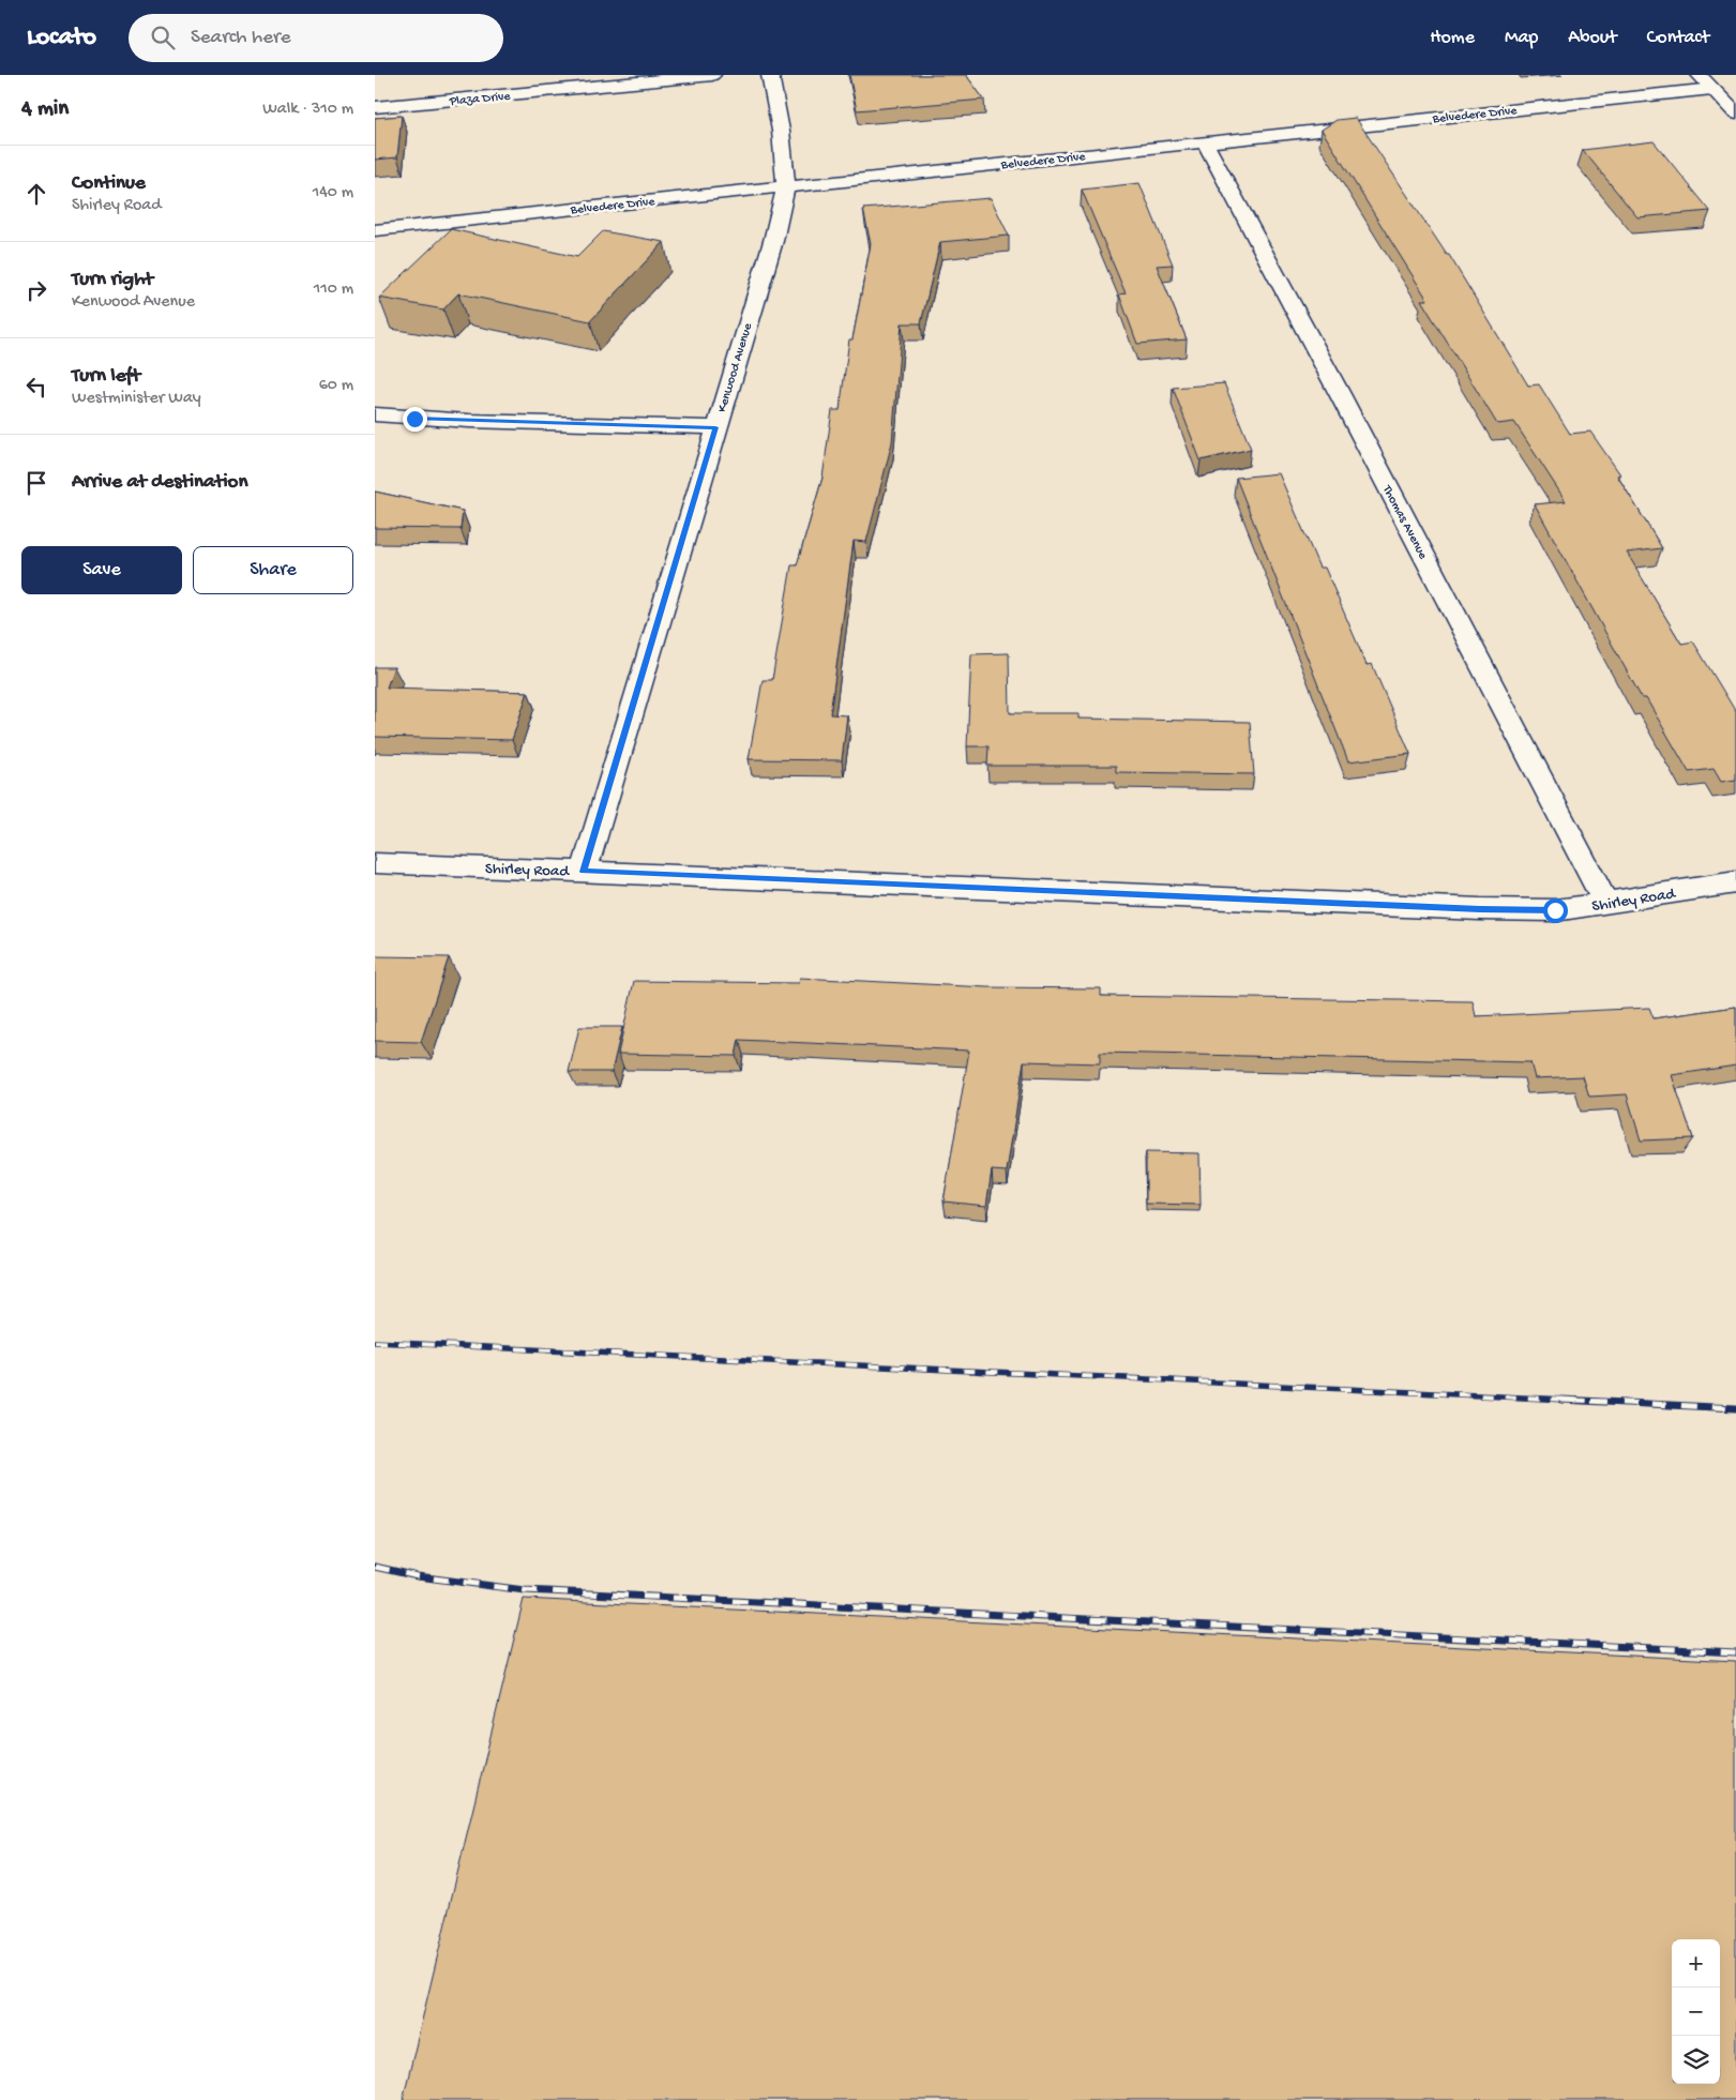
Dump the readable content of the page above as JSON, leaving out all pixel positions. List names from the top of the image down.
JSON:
{
  "streets": {
    "street": [
      "Plaza Drive",
      "Belvedere Drive",
      "Kenwood Avenue",
      "Thomas Avenue",
      "Shirley Road"
    ]
  },
  "crossings": [
    ["Belvedere Drive", "Kenwood Avenue"],
    ["Belvedere Drive", "Thomas Avenue"],
    ["Kenwood Avenue", "Shirley Road"],
    ["Thomas Avenue", "Shirley Road"]
  ],
  "page": {
    "header": "Locato",
    "search": "Search here",
    "nav": [
      "Home",
      "Map",
      "About",
      "Contact"
    ],
    "heading": ["4 min", "Walk · 310 m"],
    "list": [
      ["Continue", "Shirley Road", "140 m"],
      ["Turn right", "Kenwood Avenue", "110 m"],
      ["Turn left", "Westminister Way", "60 m"],
      "Arrive at destination"
    ],
    "buttons": ["Save", "Share"],
    "map_buttons": ["+", "−"]
  }
}
